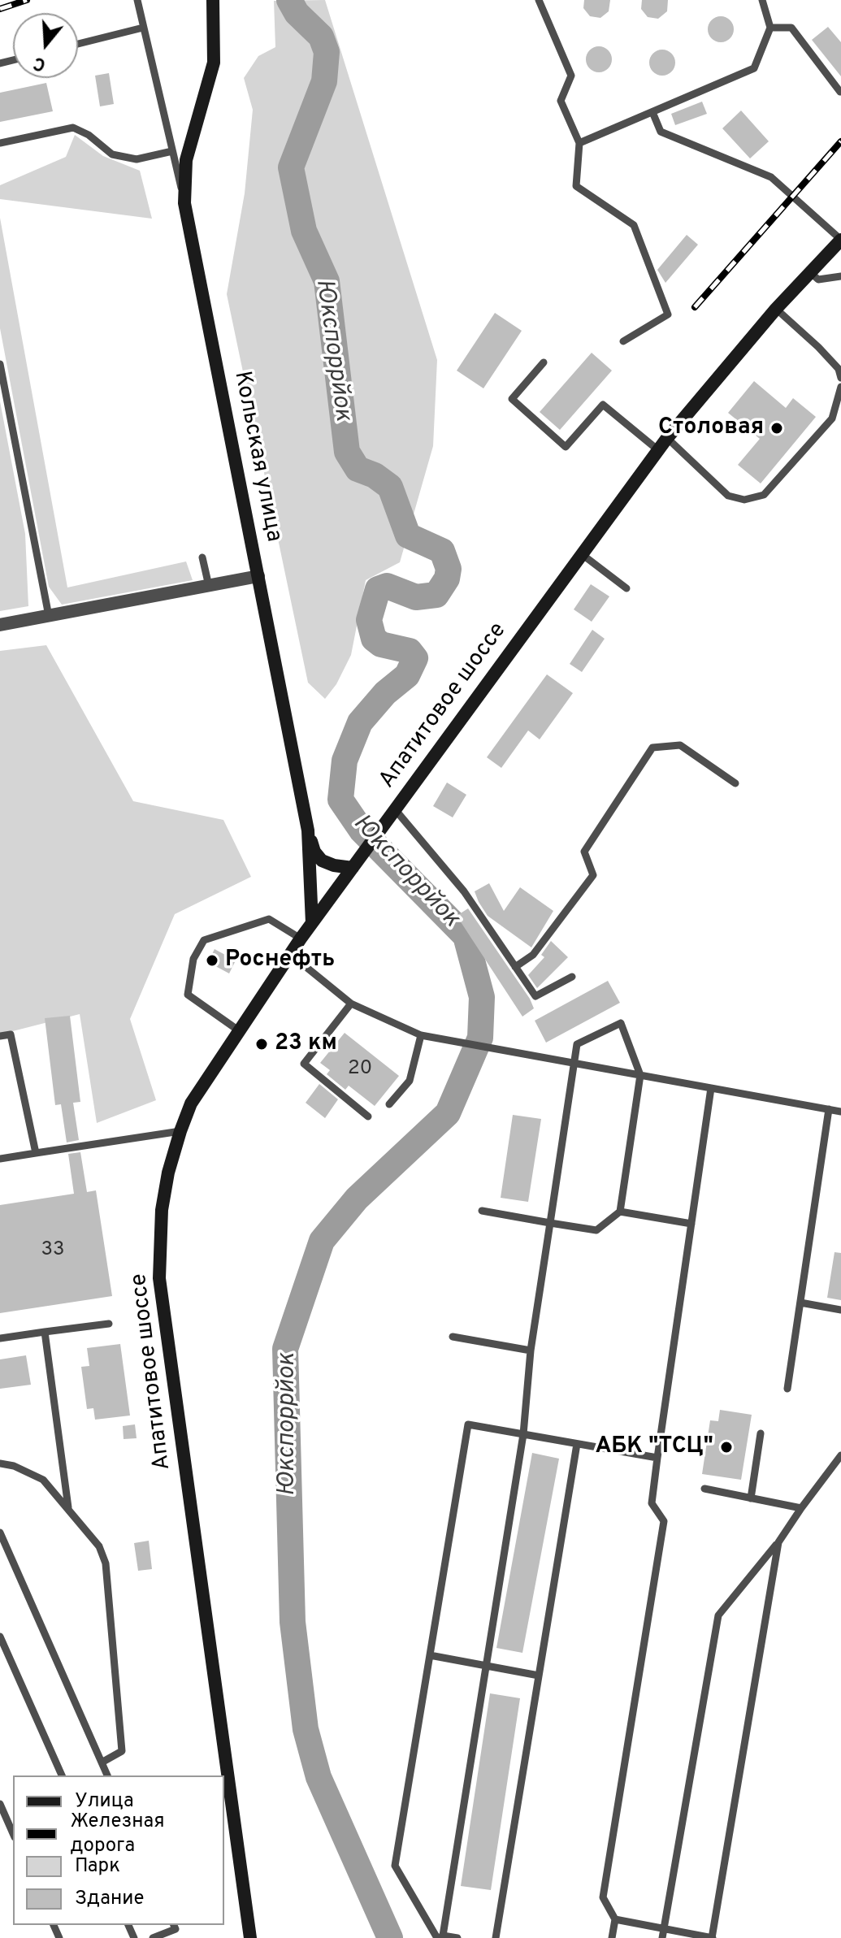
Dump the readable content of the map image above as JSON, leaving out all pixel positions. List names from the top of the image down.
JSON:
{
  "streets": {
    "street": ["Кольская улица", "Апатитовое шоссе"]
  },
  "crossings": [
    ["Кольская улица", "Апатитовое шоссе"]
  ],
  "water": ["Юкспоррйок"],
  "places": [
    "Столовая",
    "Роснефть",
    "23 км",
    "АБК \"ТСЦ\""
  ],
  "house_numbers": ["20", "33"],
  "legend": [
    "Улица",
    "Железная дорога",
    "Парк",
    "Здание"
  ],
  "north": "bottom"
}
